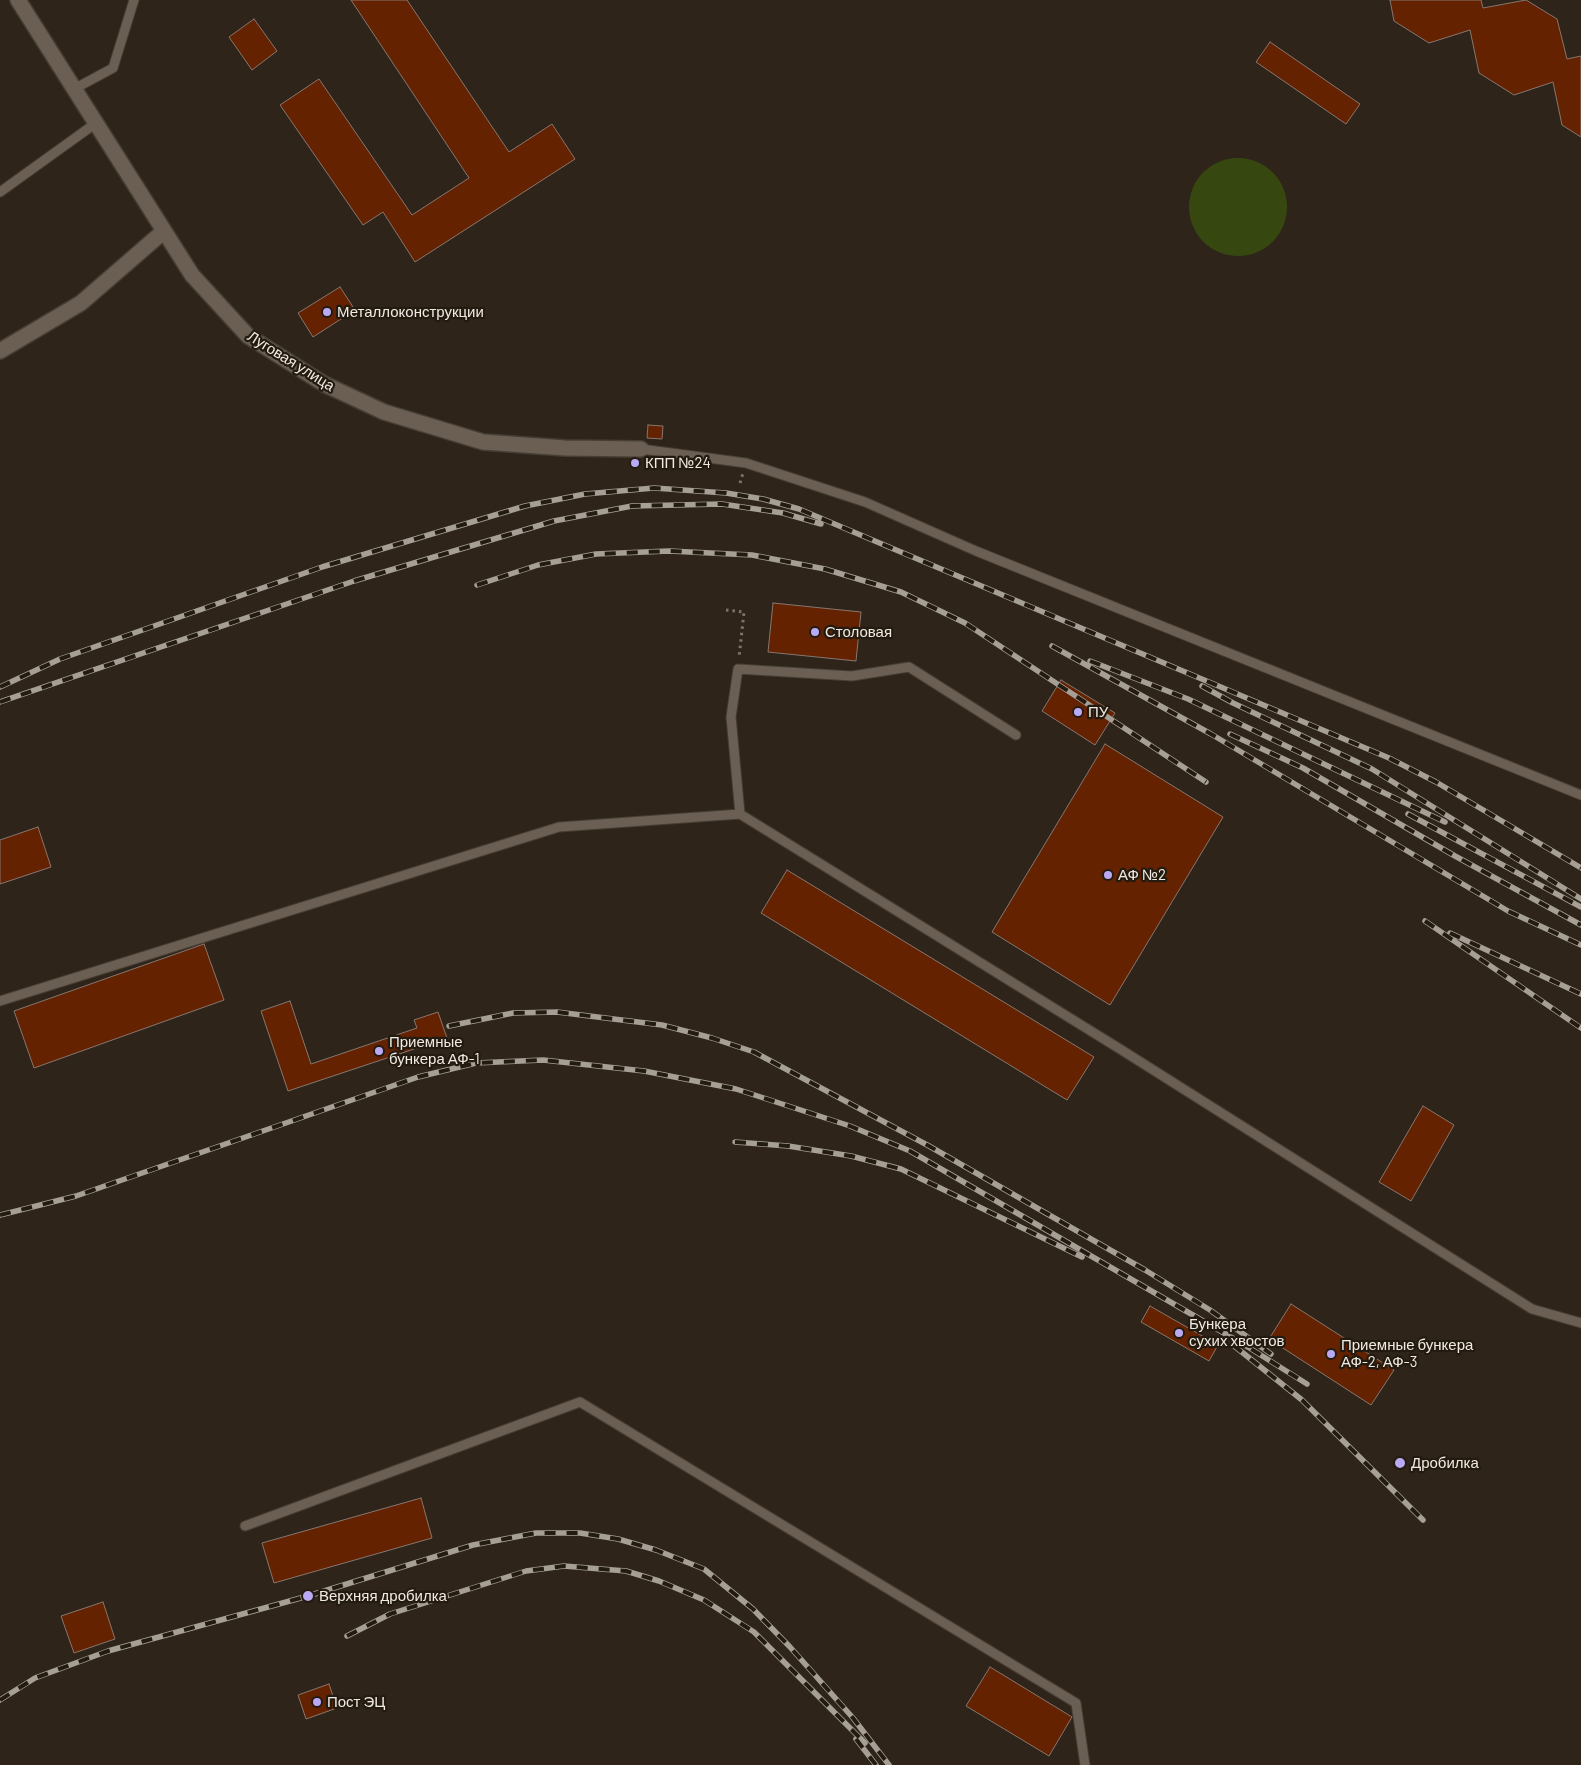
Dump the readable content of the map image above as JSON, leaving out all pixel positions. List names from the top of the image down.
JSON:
{
  "streets": {
    "street": ["Луговая улица"]
  },
  "places": [
    "Металлоконструкции",
    "КПП №24",
    "Столовая",
    "ПУ",
    "АФ №2",
    "Приемные бункера АФ-1",
    "Бункера сухих хвостов",
    "Приемные бункера АФ-2, АФ-3",
    "Дробилка",
    "Верхняя дробилка",
    "Пост ЭЦ"
  ]
}
